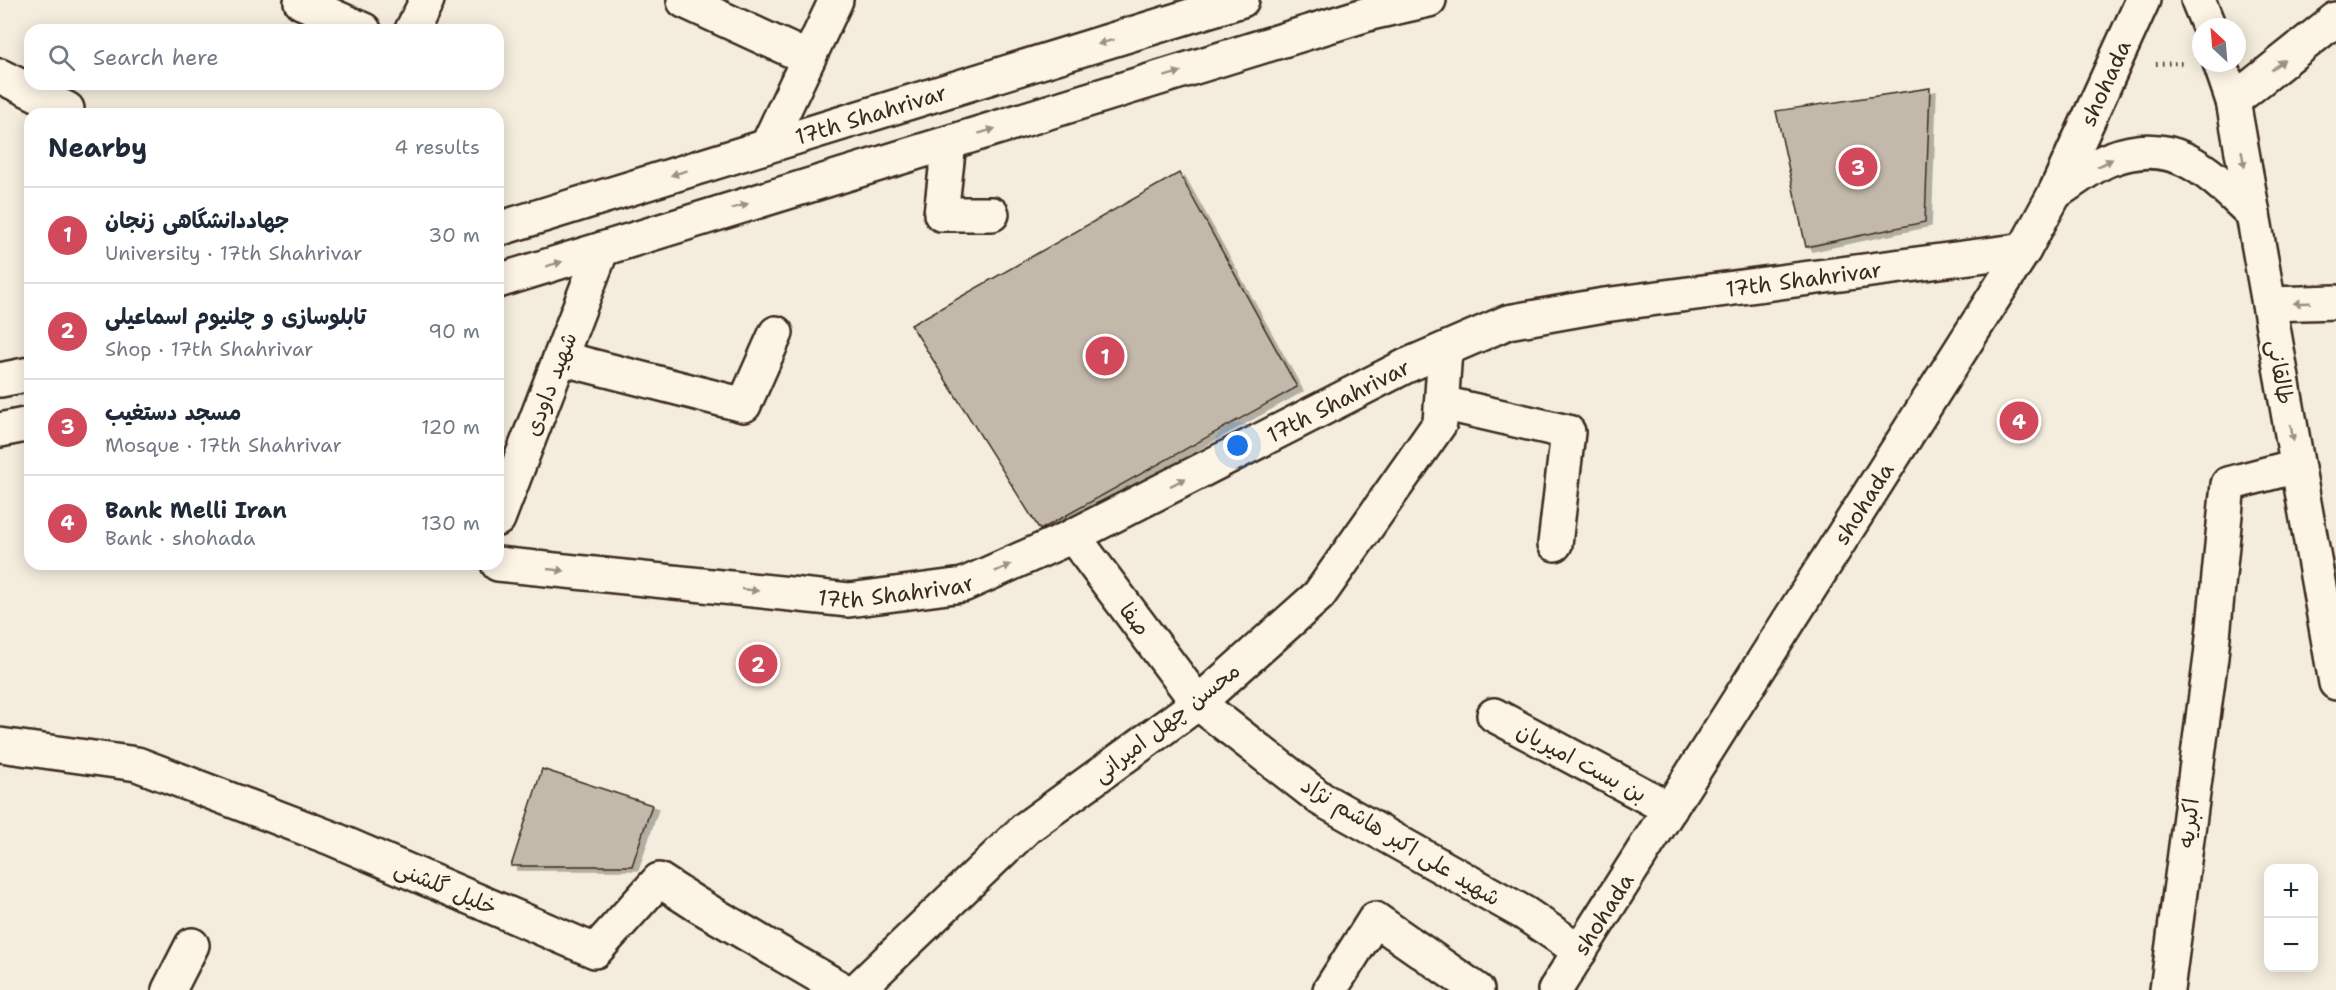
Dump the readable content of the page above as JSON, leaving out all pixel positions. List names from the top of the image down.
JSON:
{
  "streets": {
    "street": [
      "shohada",
      "17th Shahrivar",
      "طالقانی",
      "شهید داودی",
      "صفا",
      "محسن چهل امیرانی",
      "بن بست امیریان",
      "اکبریه",
      "شهید علی اکبر هاشم نژاد",
      "خلیل گلشنی"
    ]
  },
  "crossings": [
    ["shohada", "17th Shahrivar"],
    ["shohada", "بن بست امیریان"],
    ["shohada", "شهید علی اکبر هاشم نژاد"],
    ["17th Shahrivar", "صفا"],
    ["17th Shahrivar", "محسن چهل امیرانی"],
    ["طالقانی", "اکبریه"],
    ["صفا", "محسن چهل امیرانی"],
    ["صفا", "شهید علی اکبر هاشم نژاد"],
    ["محسن چهل امیرانی", "شهید علی اکبر هاشم نژاد"]
  ],
  "one_way": ["طالقانی"],
  "north": "top left",
  "page": {
    "search": "Search here",
    "heading": ["Nearby", "4 results"],
    "pins": [
      "3",
      "1",
      "4",
      "2"
    ],
    "list": [
      {
        "mark": "1",
        "name": "جهاددانشگاهی زنجان",
        "note": "University · 17th Shahrivar",
        "value": "30 m"
      },
      {
        "mark": "2",
        "name": "تابلوسازی و چلنیوم اسماعیلی",
        "note": "Shop · 17th Shahrivar",
        "value": "90 m"
      },
      {
        "mark": "3",
        "name": "مسجد دستغیب",
        "note": "Mosque · 17th Shahrivar",
        "value": "120 m"
      },
      {
        "mark": "4",
        "name": "Bank Melli Iran",
        "note": "Bank · shohada",
        "value": "130 m"
      }
    ],
    "map_buttons": ["+", "−"]
  }
}
